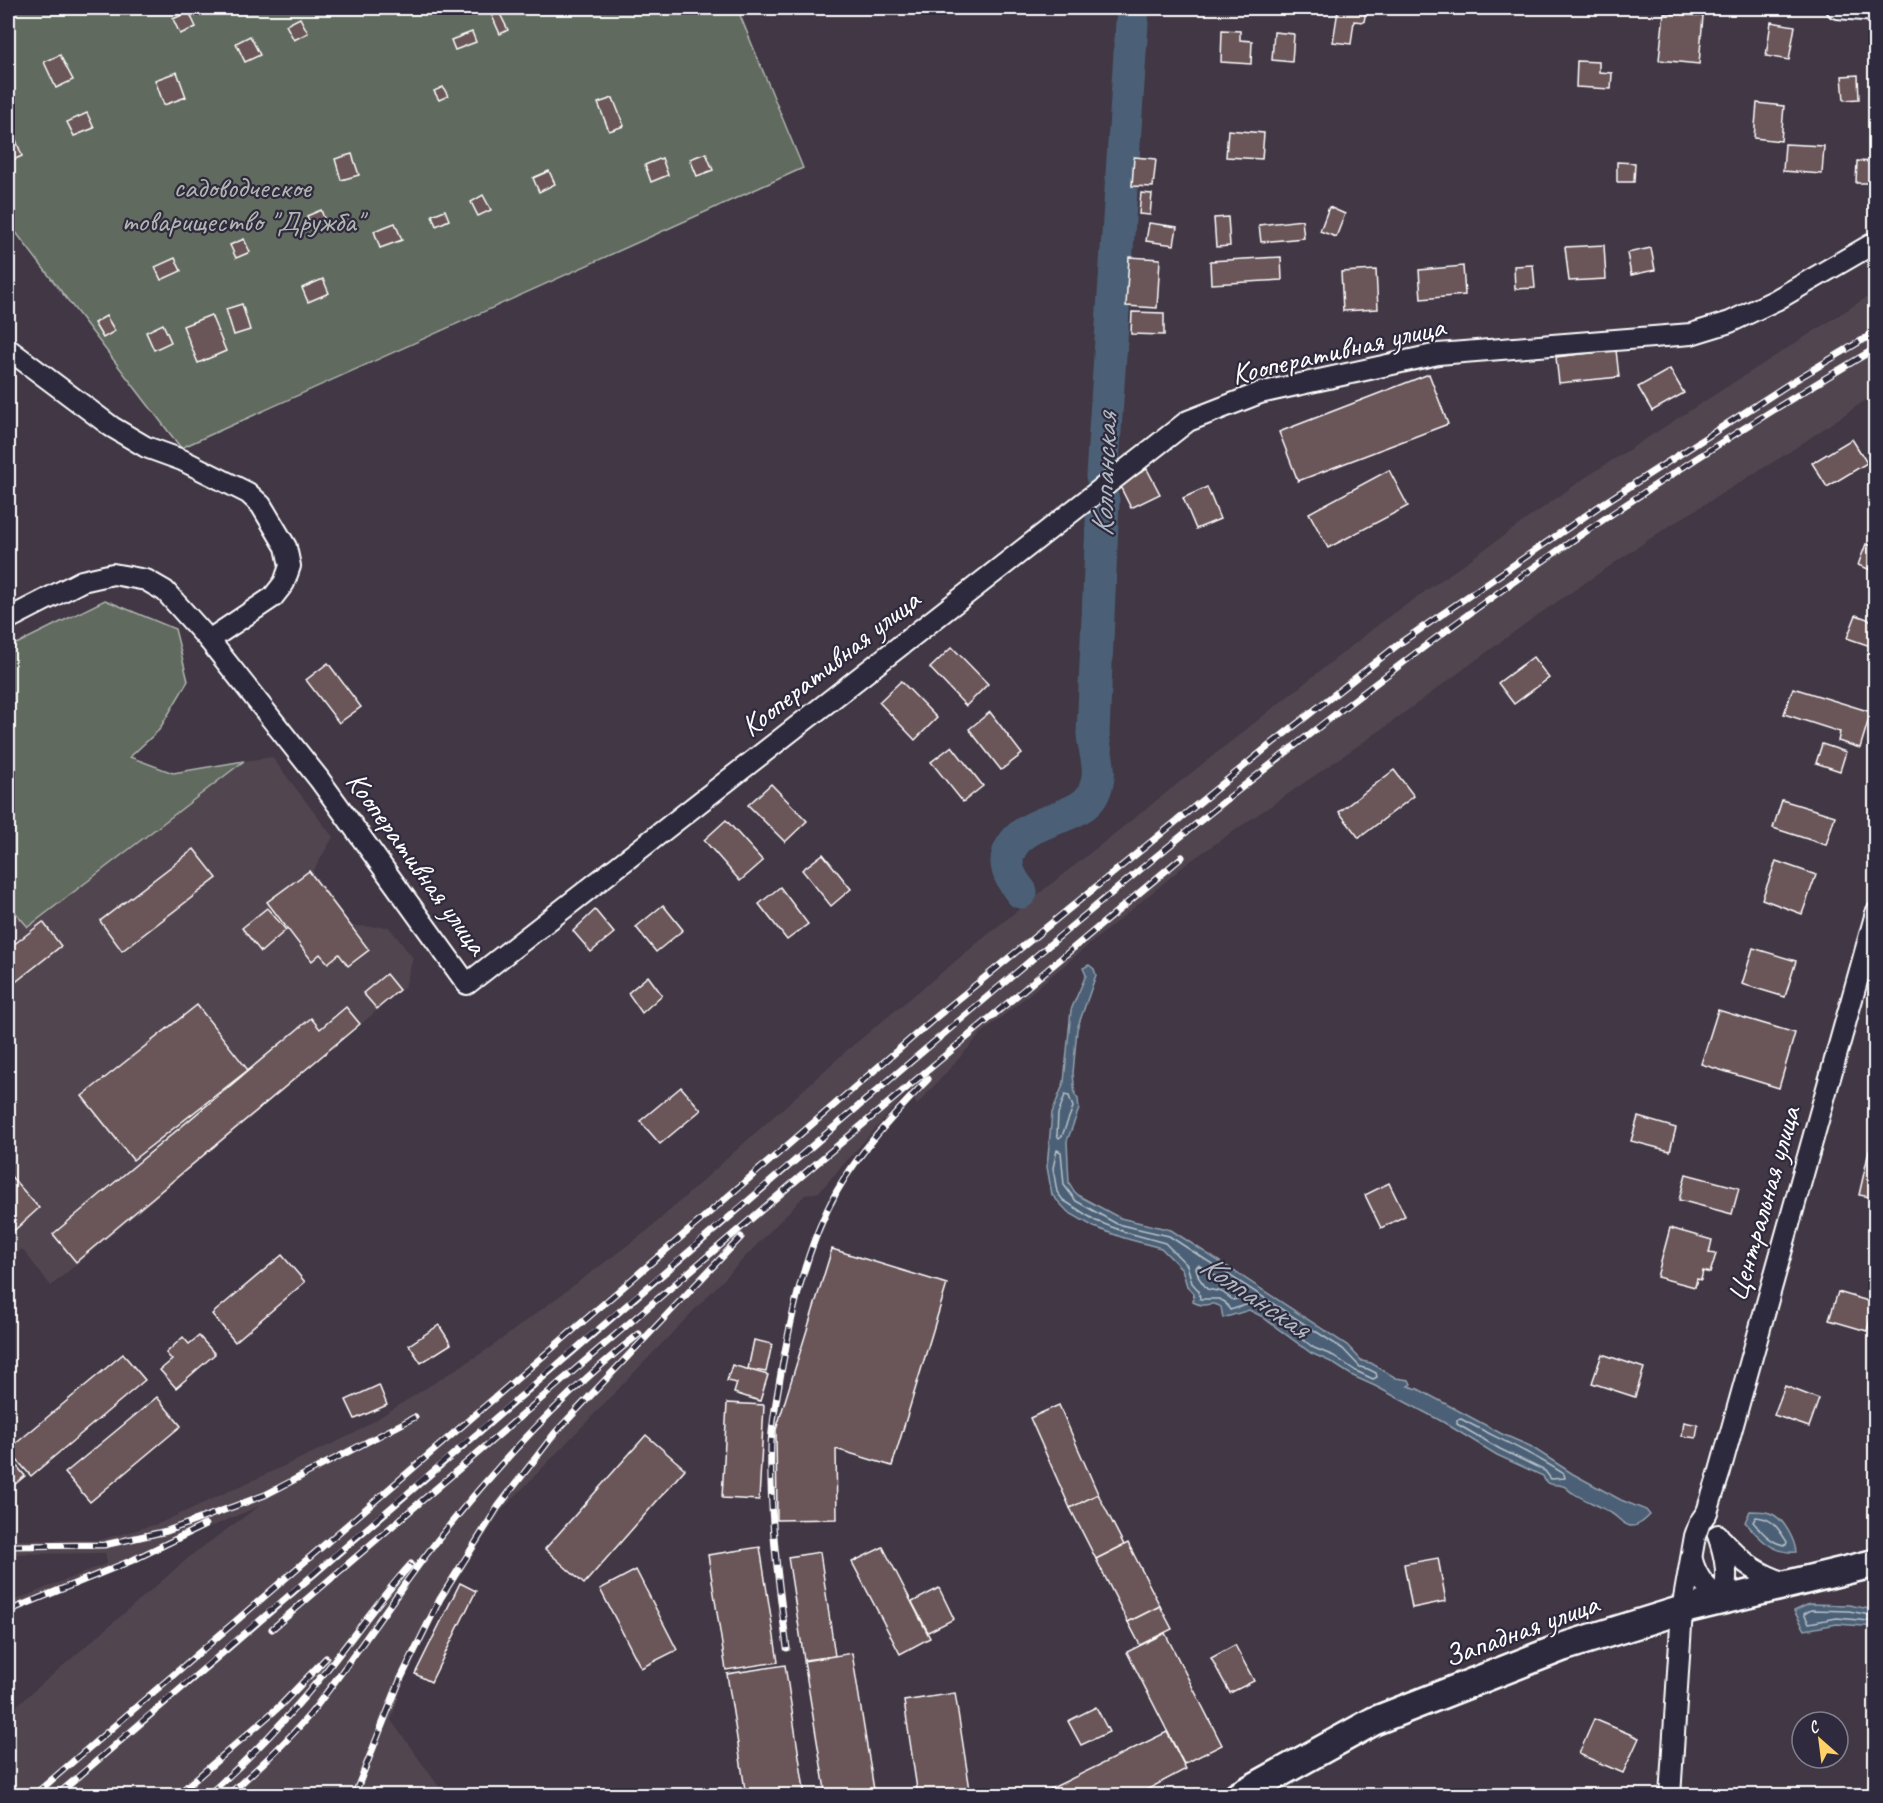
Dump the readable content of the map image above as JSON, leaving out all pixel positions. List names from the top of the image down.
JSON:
{
  "streets": {
    "main road": ["Западная улица"],
    "street": ["Кооперативная улица", "Центральная улица"]
  },
  "crossings": [
    ["Центральная улица", "Западная улица"]
  ],
  "water": ["Колпанская"],
  "parks": ["садоводческое товарищество \"Дружба\""],
  "north": "top left"
}
